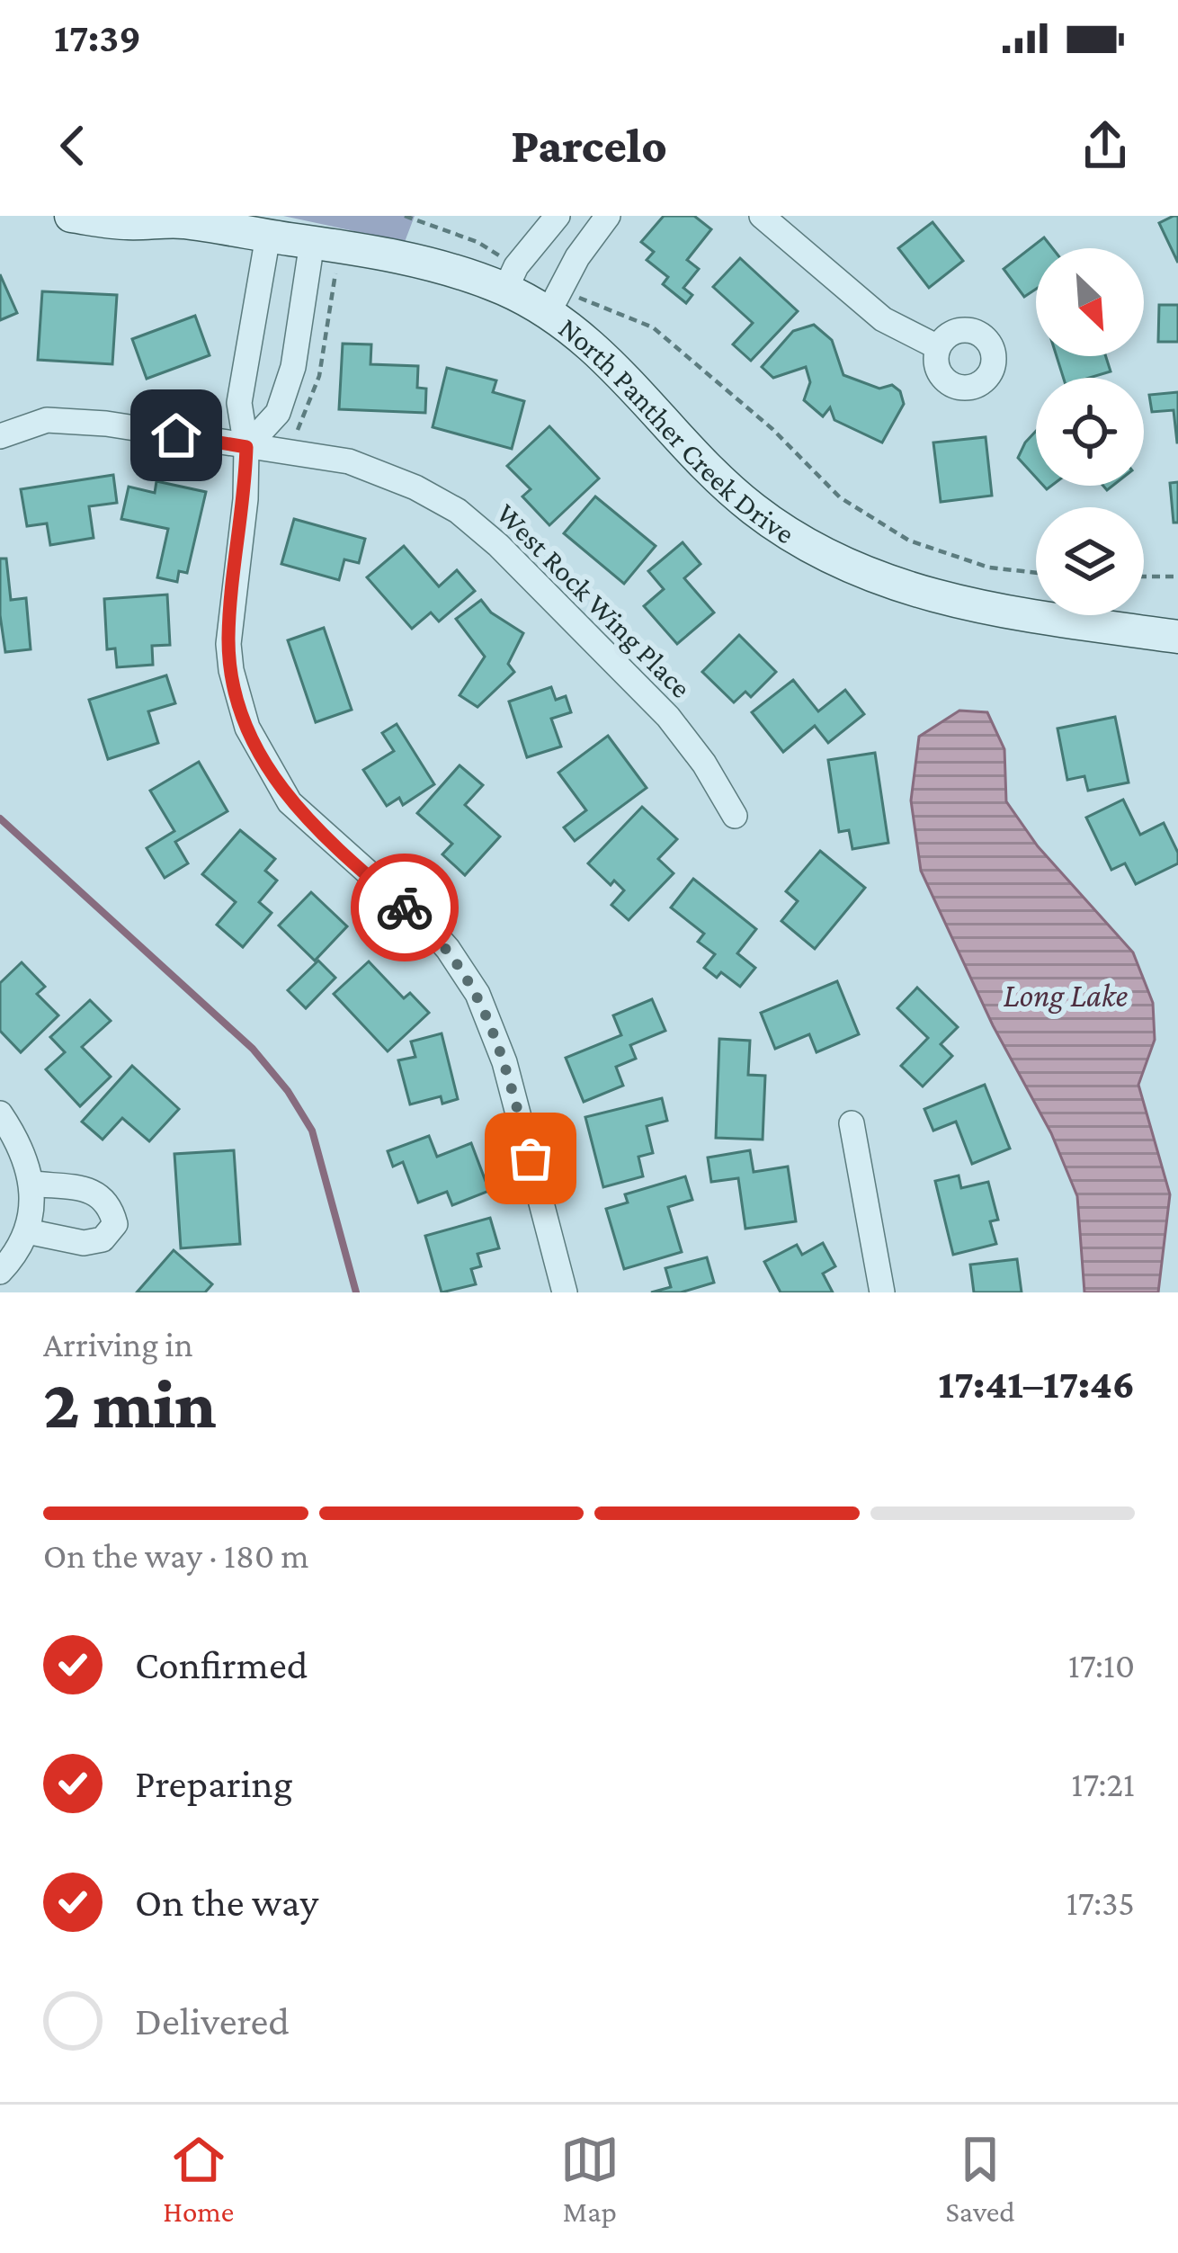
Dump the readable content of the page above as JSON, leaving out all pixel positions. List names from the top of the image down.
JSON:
{
  "streets": {
    "street": ["North Panther Creek Drive", "West Rock Wing Place"]
  },
  "water": ["Long Lake"],
  "north": "bottom right",
  "page": {
    "status": "17:39",
    "header": "Parcelo",
    "heading": ["2 min", "Arriving in", "17:41–17:46"],
    "bar": "On the way · 180 m",
    "list": [
      ["Confirmed", "17:10"],
      ["Preparing", "17:21"],
      ["On the way", "17:35"],
      "Delivered"
    ],
    "tabs": ["Home", "Map", "Saved"]
  }
}
